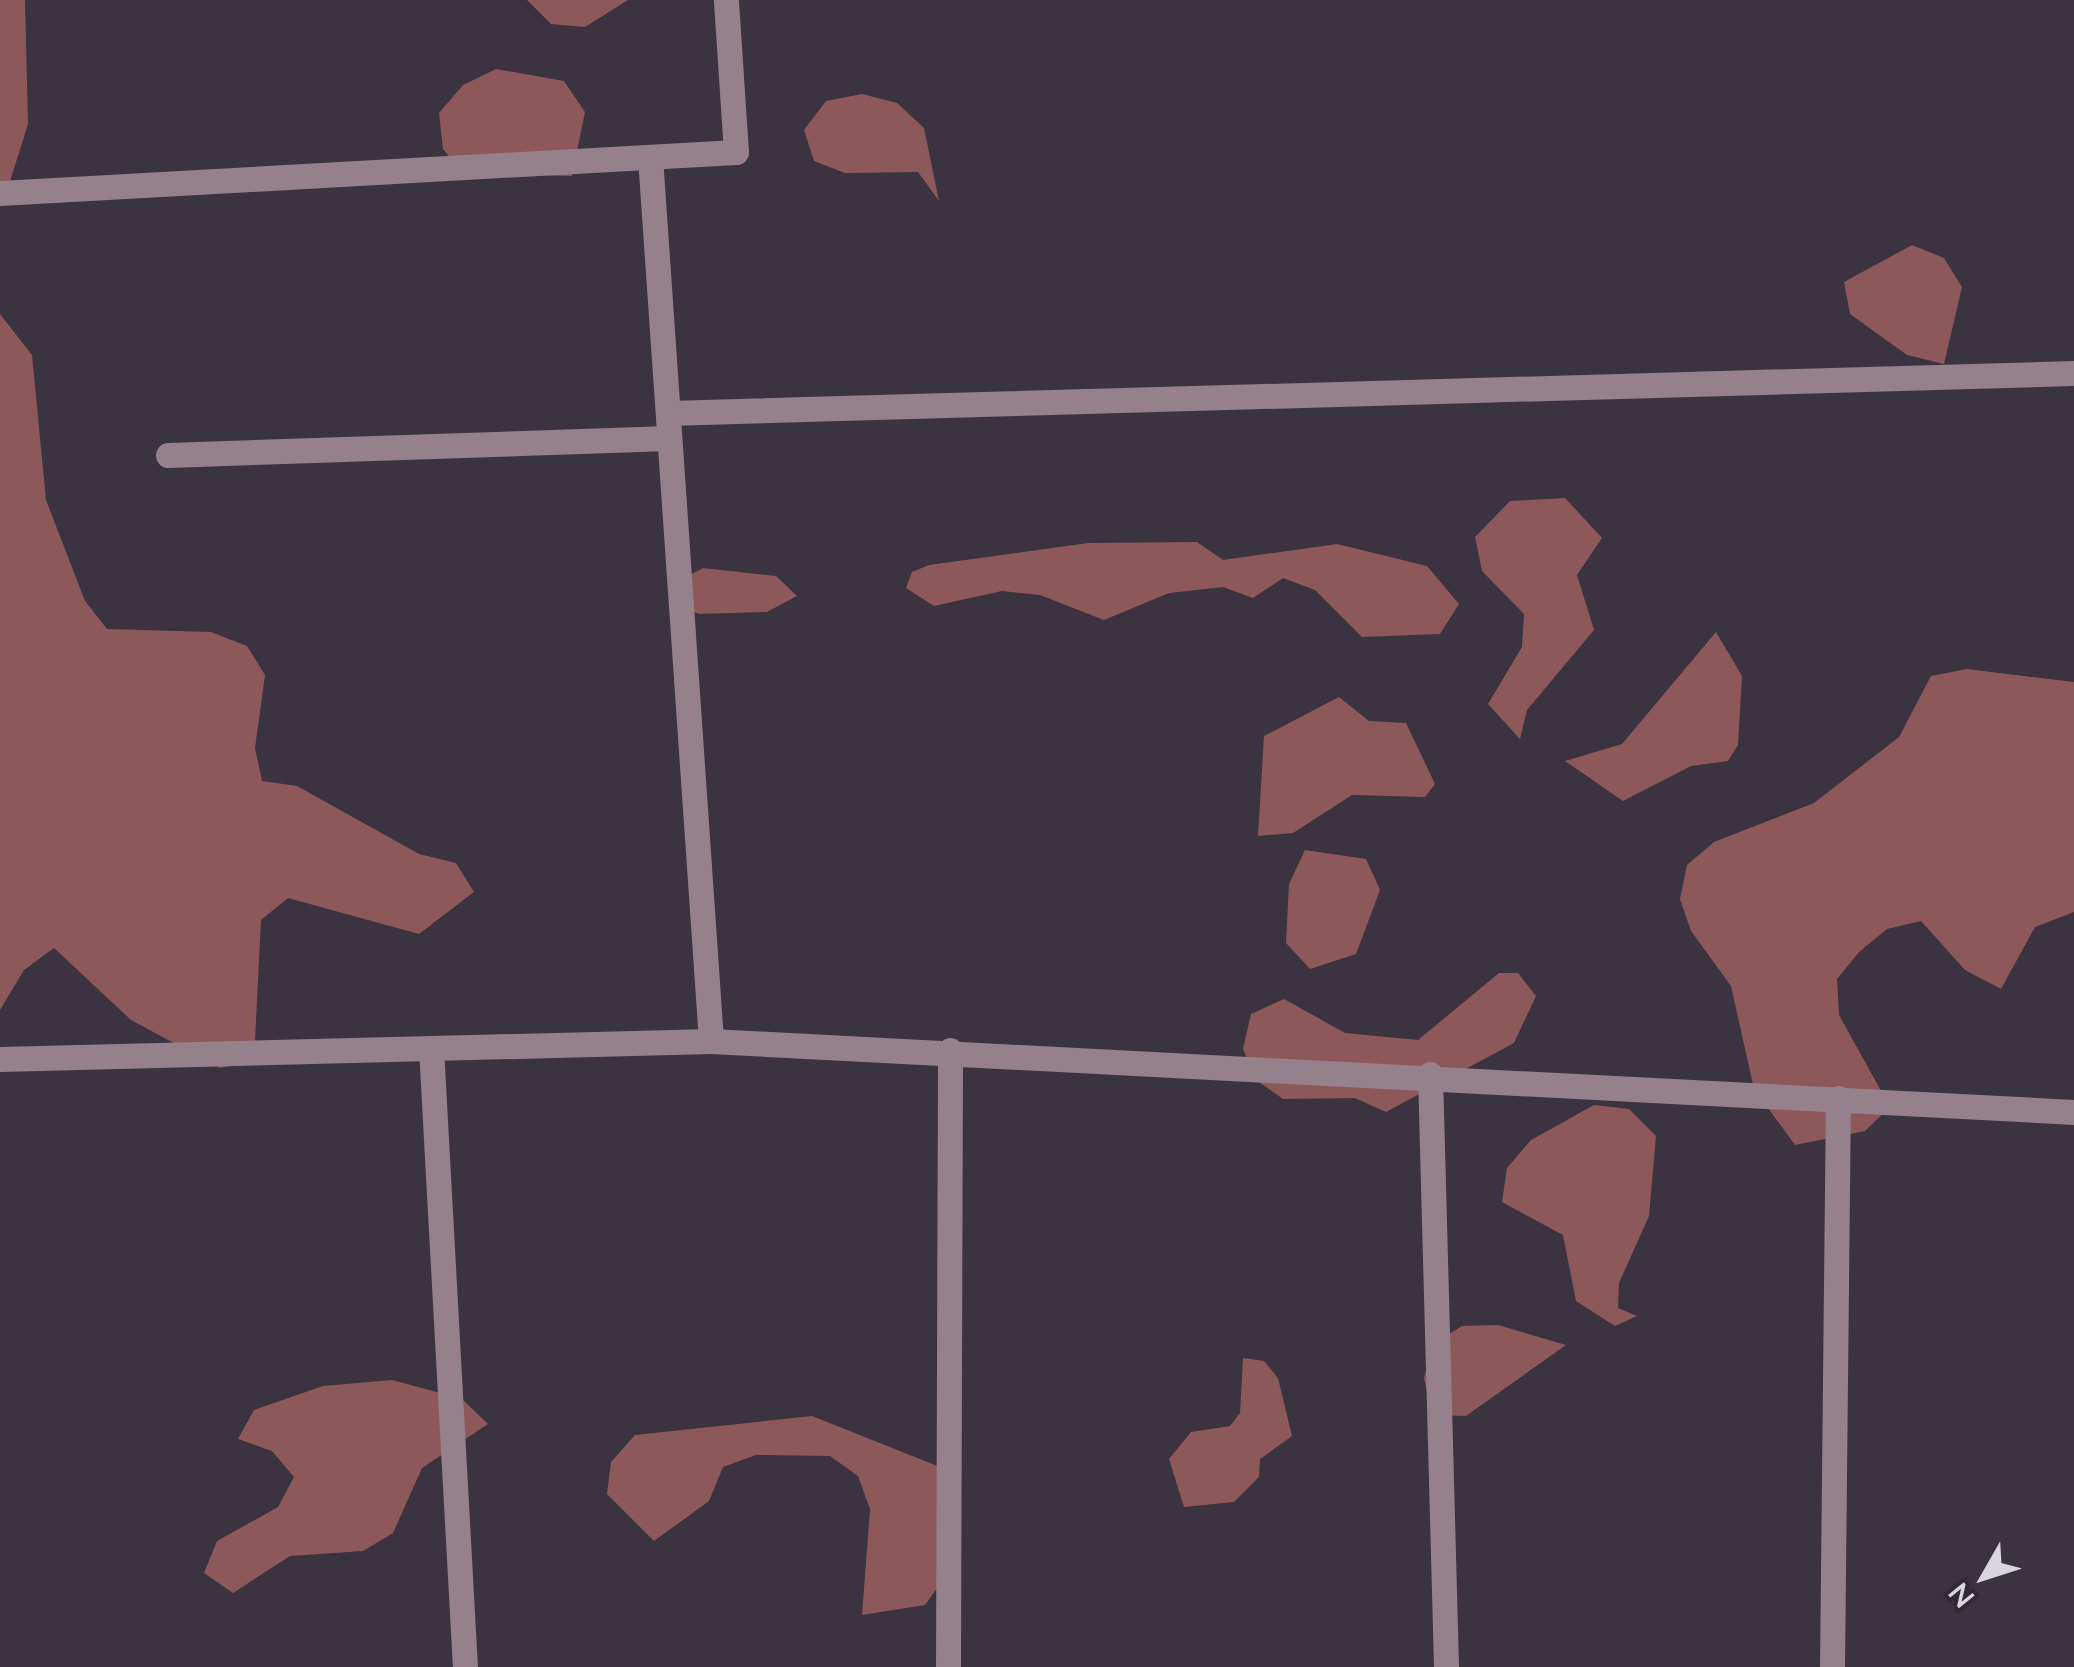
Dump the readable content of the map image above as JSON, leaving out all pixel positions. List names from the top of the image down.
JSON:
{
  "north": "bottom left"
}
